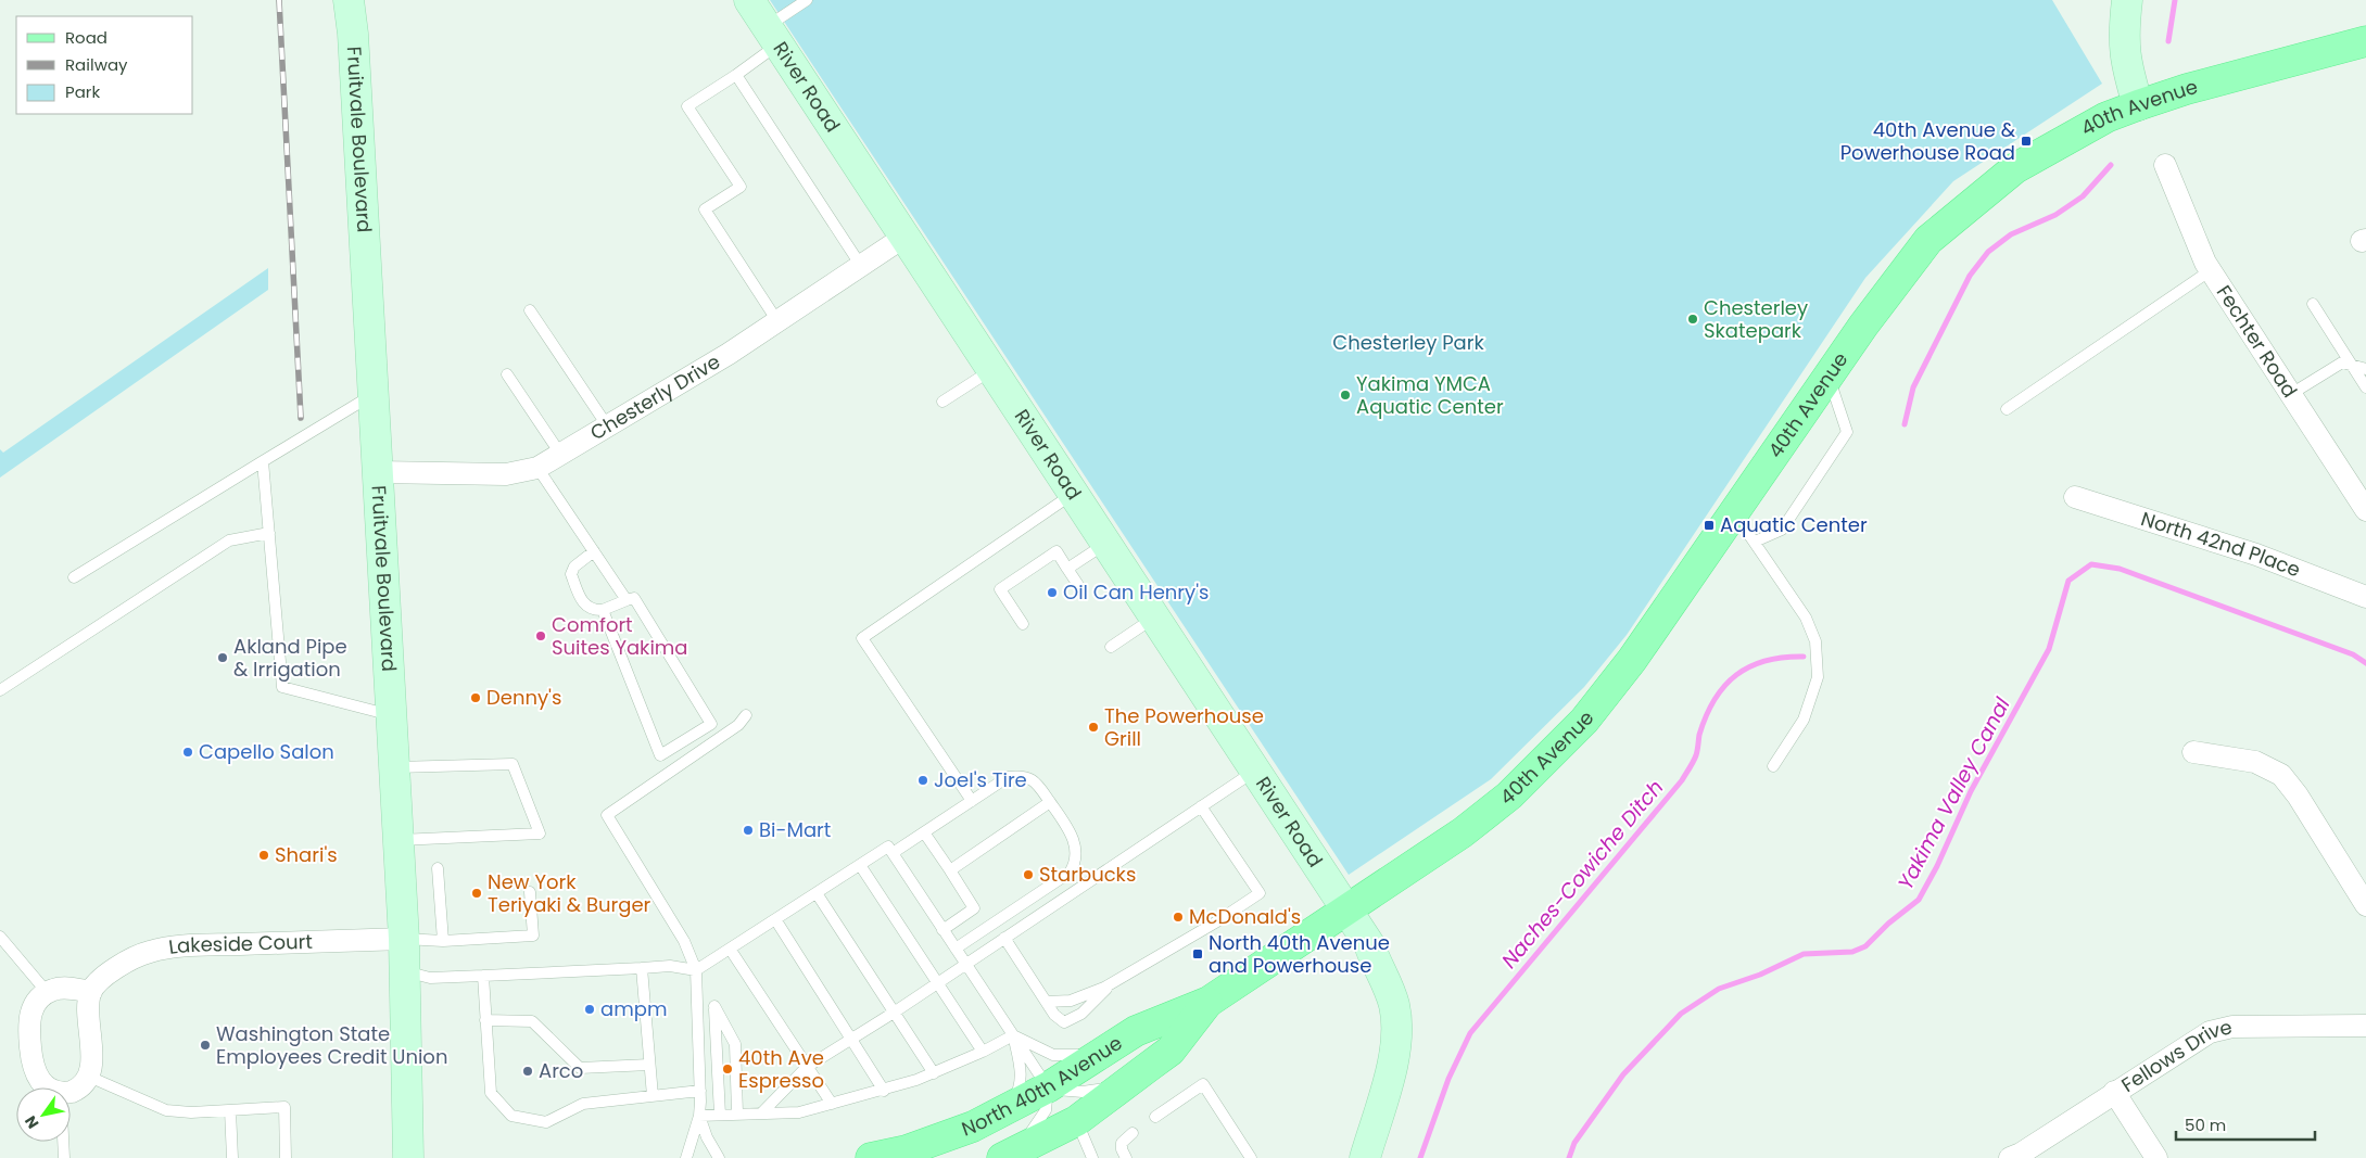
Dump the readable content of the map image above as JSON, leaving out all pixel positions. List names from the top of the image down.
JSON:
{
  "streets": {
    "main road": [
      "River Road",
      "40th Avenue",
      "Fruitvale Boulevard",
      "North 40th Avenue"
    ],
    "street": [
      "Fechter Road",
      "Chesterly Drive",
      "North 42nd Place",
      "Lakeside Court",
      "Fellows Drive"
    ]
  },
  "crossings": [
    ["River Road", "40th Avenue"],
    ["River Road", "Chesterly Drive"],
    ["River Road", "North 40th Avenue"],
    ["40th Avenue", "North 40th Avenue"],
    ["Fruitvale Boulevard", "Chesterly Drive"],
    ["Fruitvale Boulevard", "Lakeside Court"]
  ],
  "water": ["Yakima Valley Canal", "Naches-Cowiche Ditch"],
  "parks": ["Chesterley Park"],
  "places": {
    "transit": ["40th Avenue & Powerhouse Road", "Aquatic Center", "North 40th Avenue and Powerhouse"],
    "other": [
      "Chesterley Skatepark",
      "Yakima YMCA Aquatic Center",
      "Oil Can Henry's",
      "Comfort Suites Yakima",
      "Akland Pipe & Irrigation",
      "Denny's",
      "The Powerhouse Grill",
      "Capello Salon",
      "Joel's Tire",
      "Bi-Mart",
      "Shari's",
      "Starbucks",
      "New York Teriyaki & Burger",
      "McDonald's",
      "ampm",
      "Washington State Employees Credit Union",
      "40th Ave Espresso",
      "Arco"
    ]
  },
  "legend": ["Road", "Railway", "Park"],
  "scale_bar": "50 m",
  "north": "bottom left"
}
